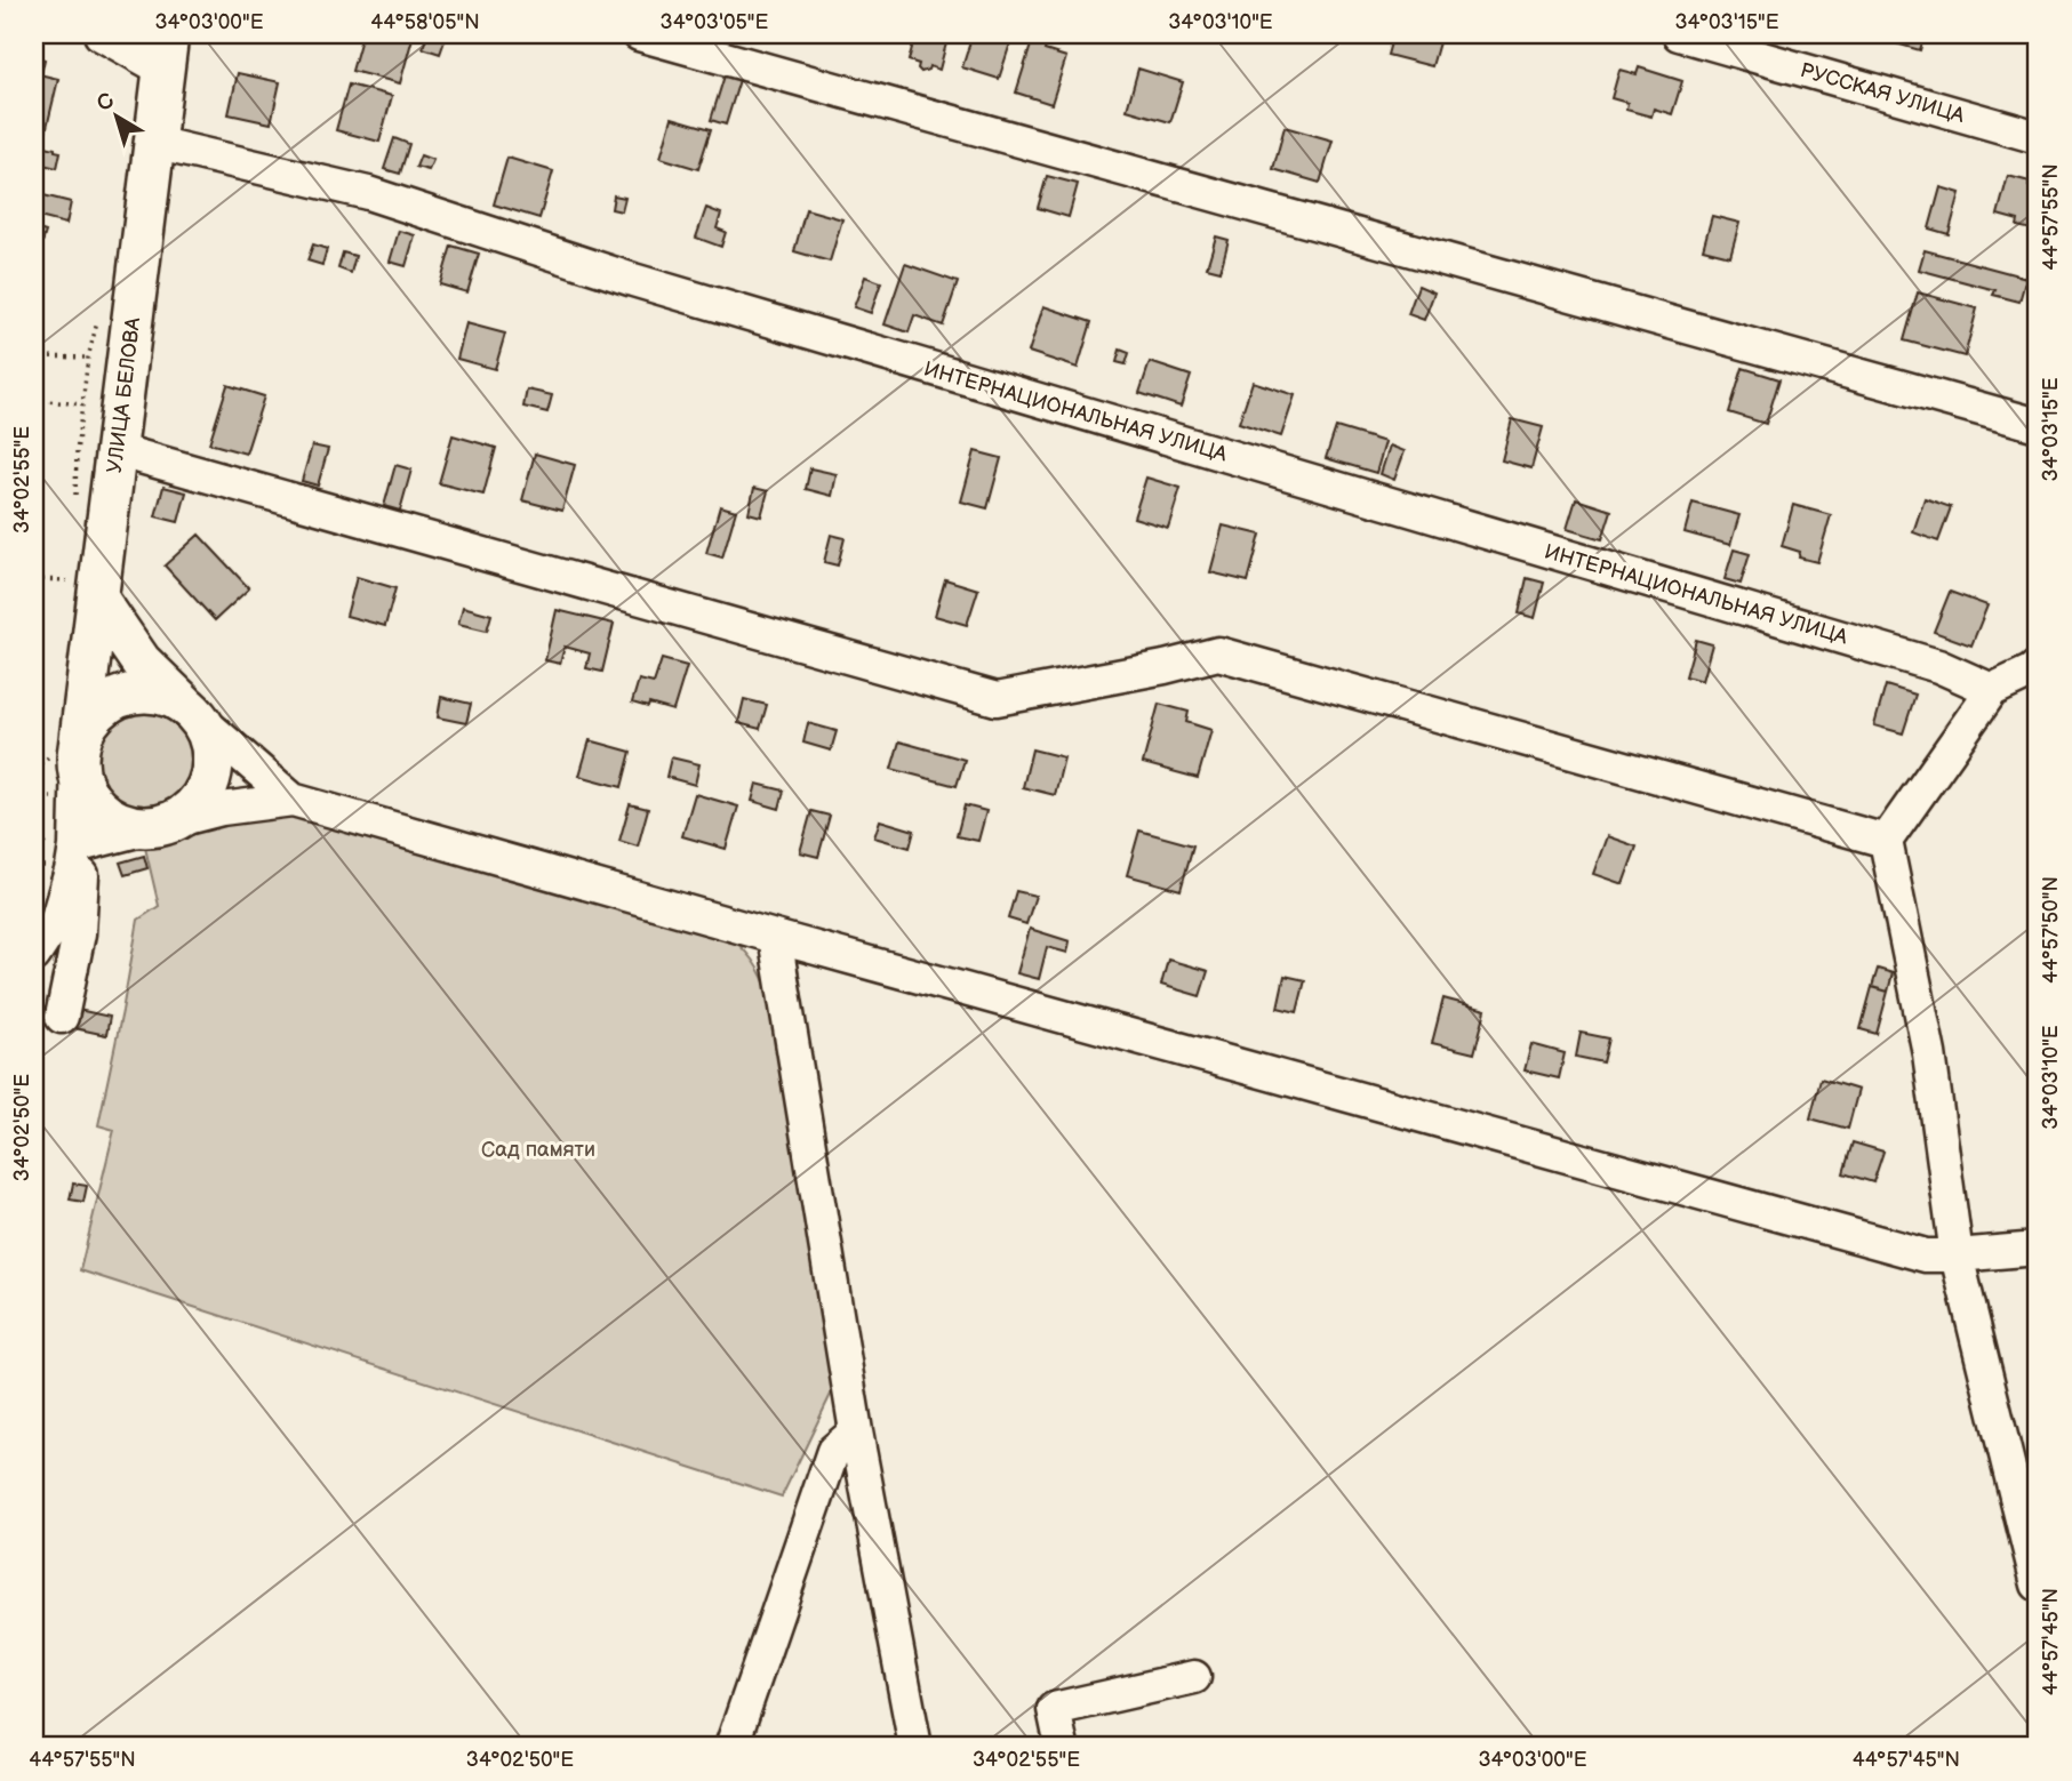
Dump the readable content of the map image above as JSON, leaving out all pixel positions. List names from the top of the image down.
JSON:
{
  "streets": {
    "main road": ["УЛИЦА БЕЛОВА"],
    "street": ["РУССКАЯ УЛИЦА", "ИНТЕРНАЦИОНАЛЬНАЯ УЛИЦА"]
  },
  "crossings": [
    ["УЛИЦА БЕЛОВА", "ИНТЕРНАЦИОНАЛЬНАЯ УЛИЦА"]
  ],
  "parks": ["Сад памяти"],
  "north": "top left",
  "coordinates": [
    "34°03'00\"E",
    "44°58'05\"N",
    "34°03'05\"E",
    "34°03'10\"E",
    "34°03'15\"E",
    "44°57'55\"N",
    "34°02'55\"E",
    "44°57'50\"N",
    "34°02'50\"E",
    "44°57'45\"N"
  ]
}
